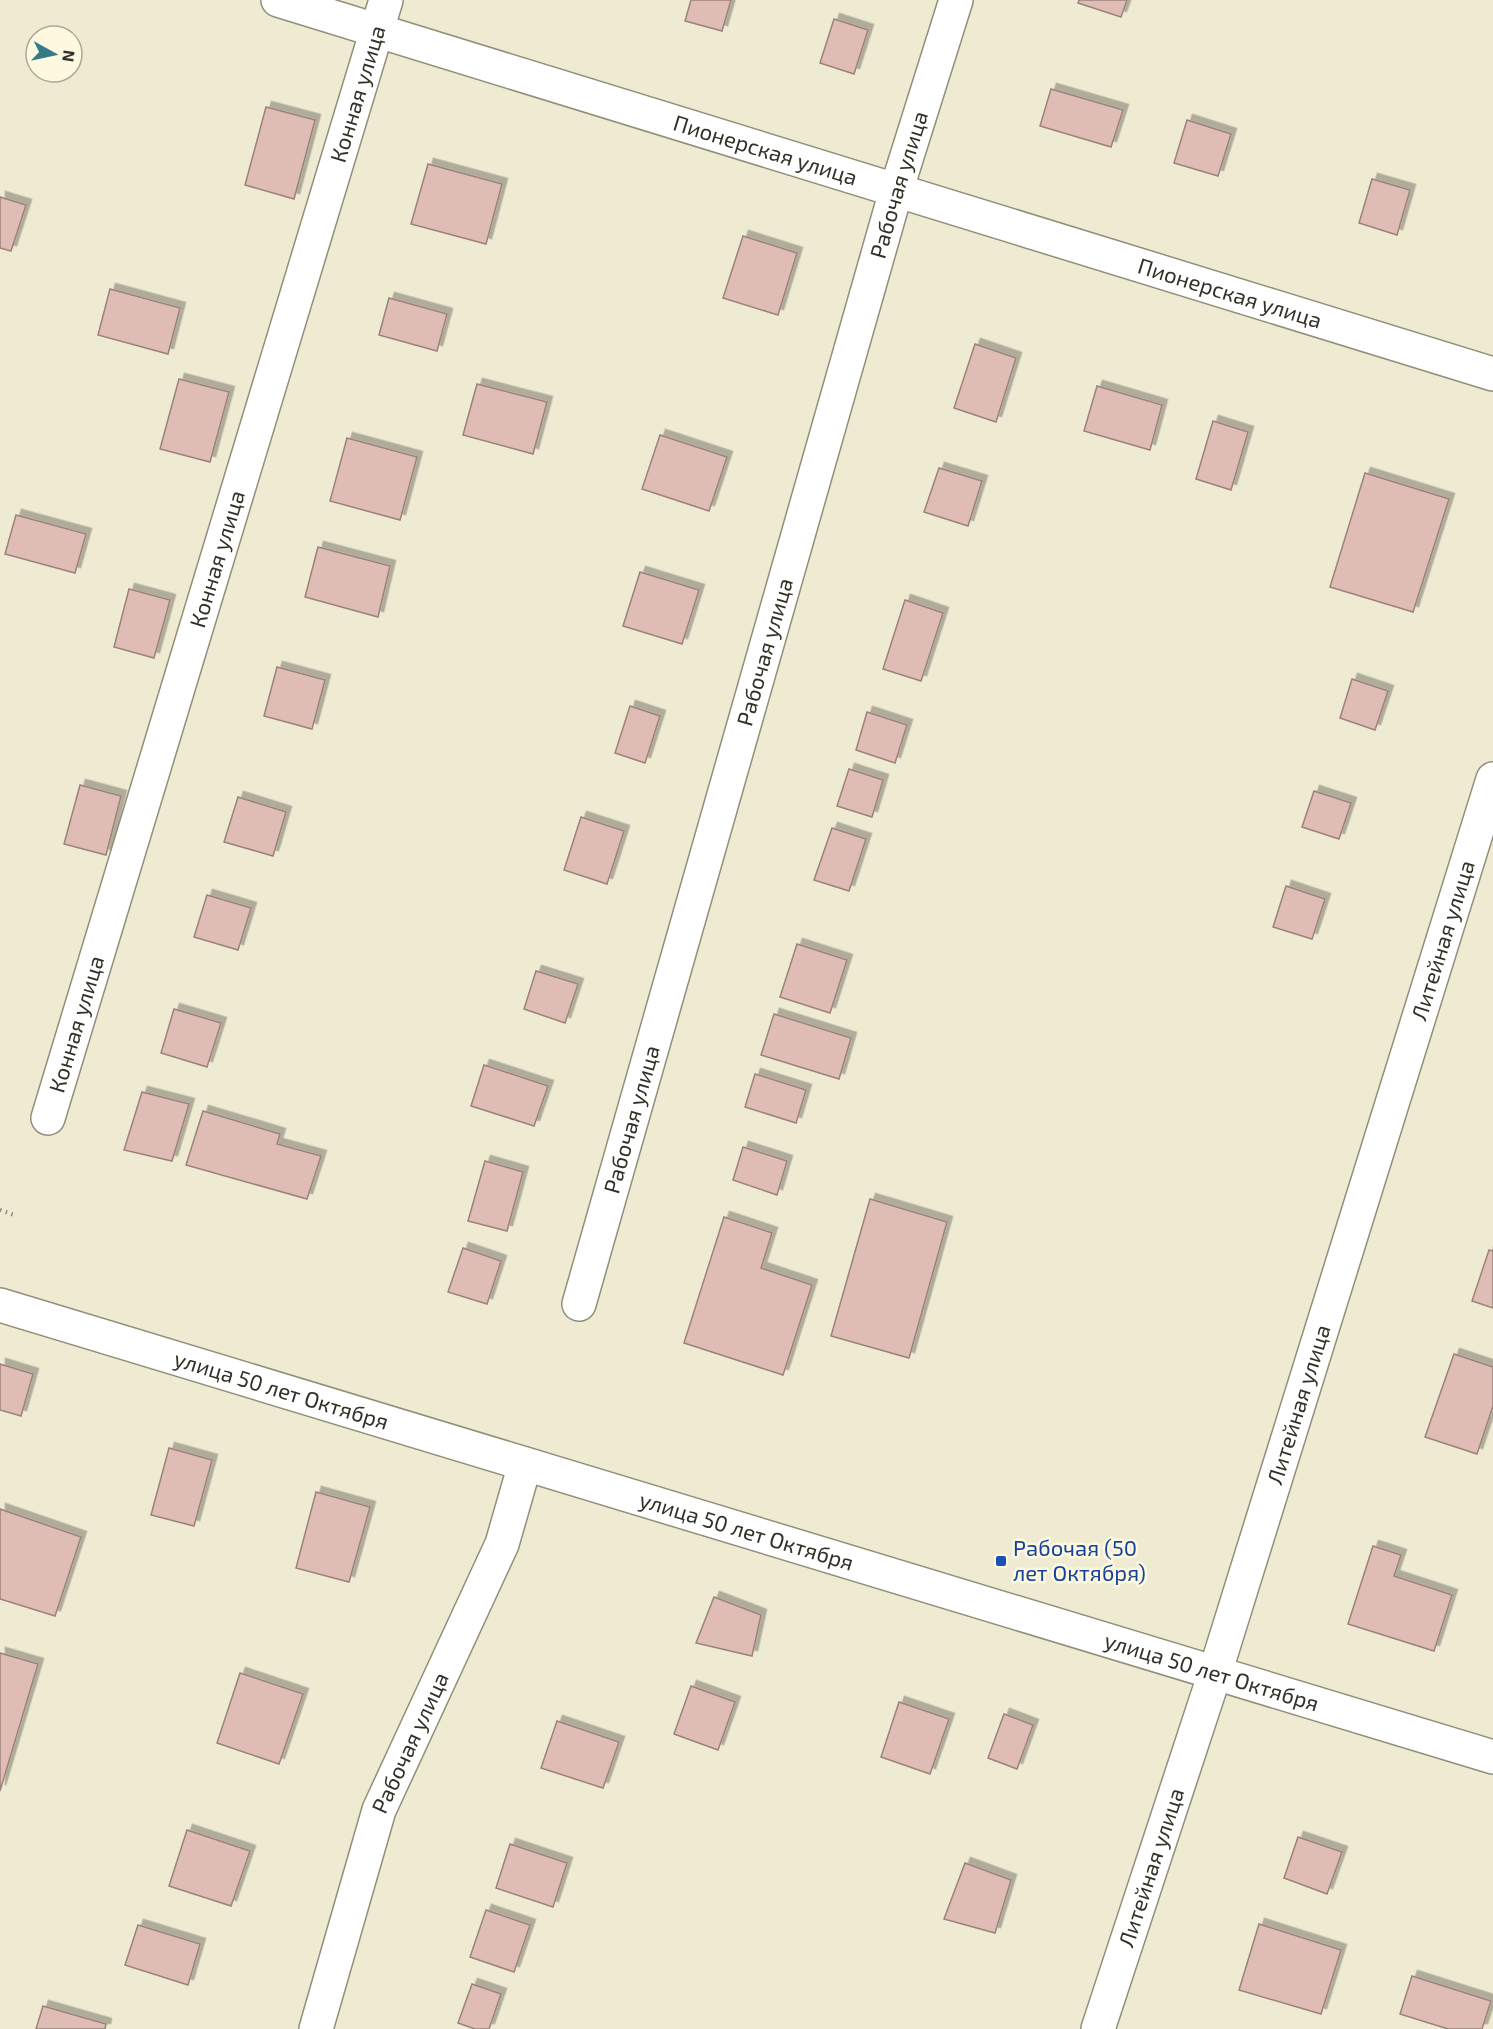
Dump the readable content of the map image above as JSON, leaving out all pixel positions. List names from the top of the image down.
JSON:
{
  "streets": {
    "street": [
      "Конная улица",
      "Пионерская улица",
      "Рабочая улица",
      "Литейная улица",
      "улица 50 лет Октября"
    ]
  },
  "crossings": [
    ["Конная улица", "Пионерская улица"],
    ["Пионерская улица", "Рабочая улица"],
    ["Рабочая улица", "улица 50 лет Октября"],
    ["Литейная улица", "улица 50 лет Октября"]
  ],
  "places": {
    "transit": ["Рабочая (50 лет Октября)"]
  },
  "north": "right"
}
